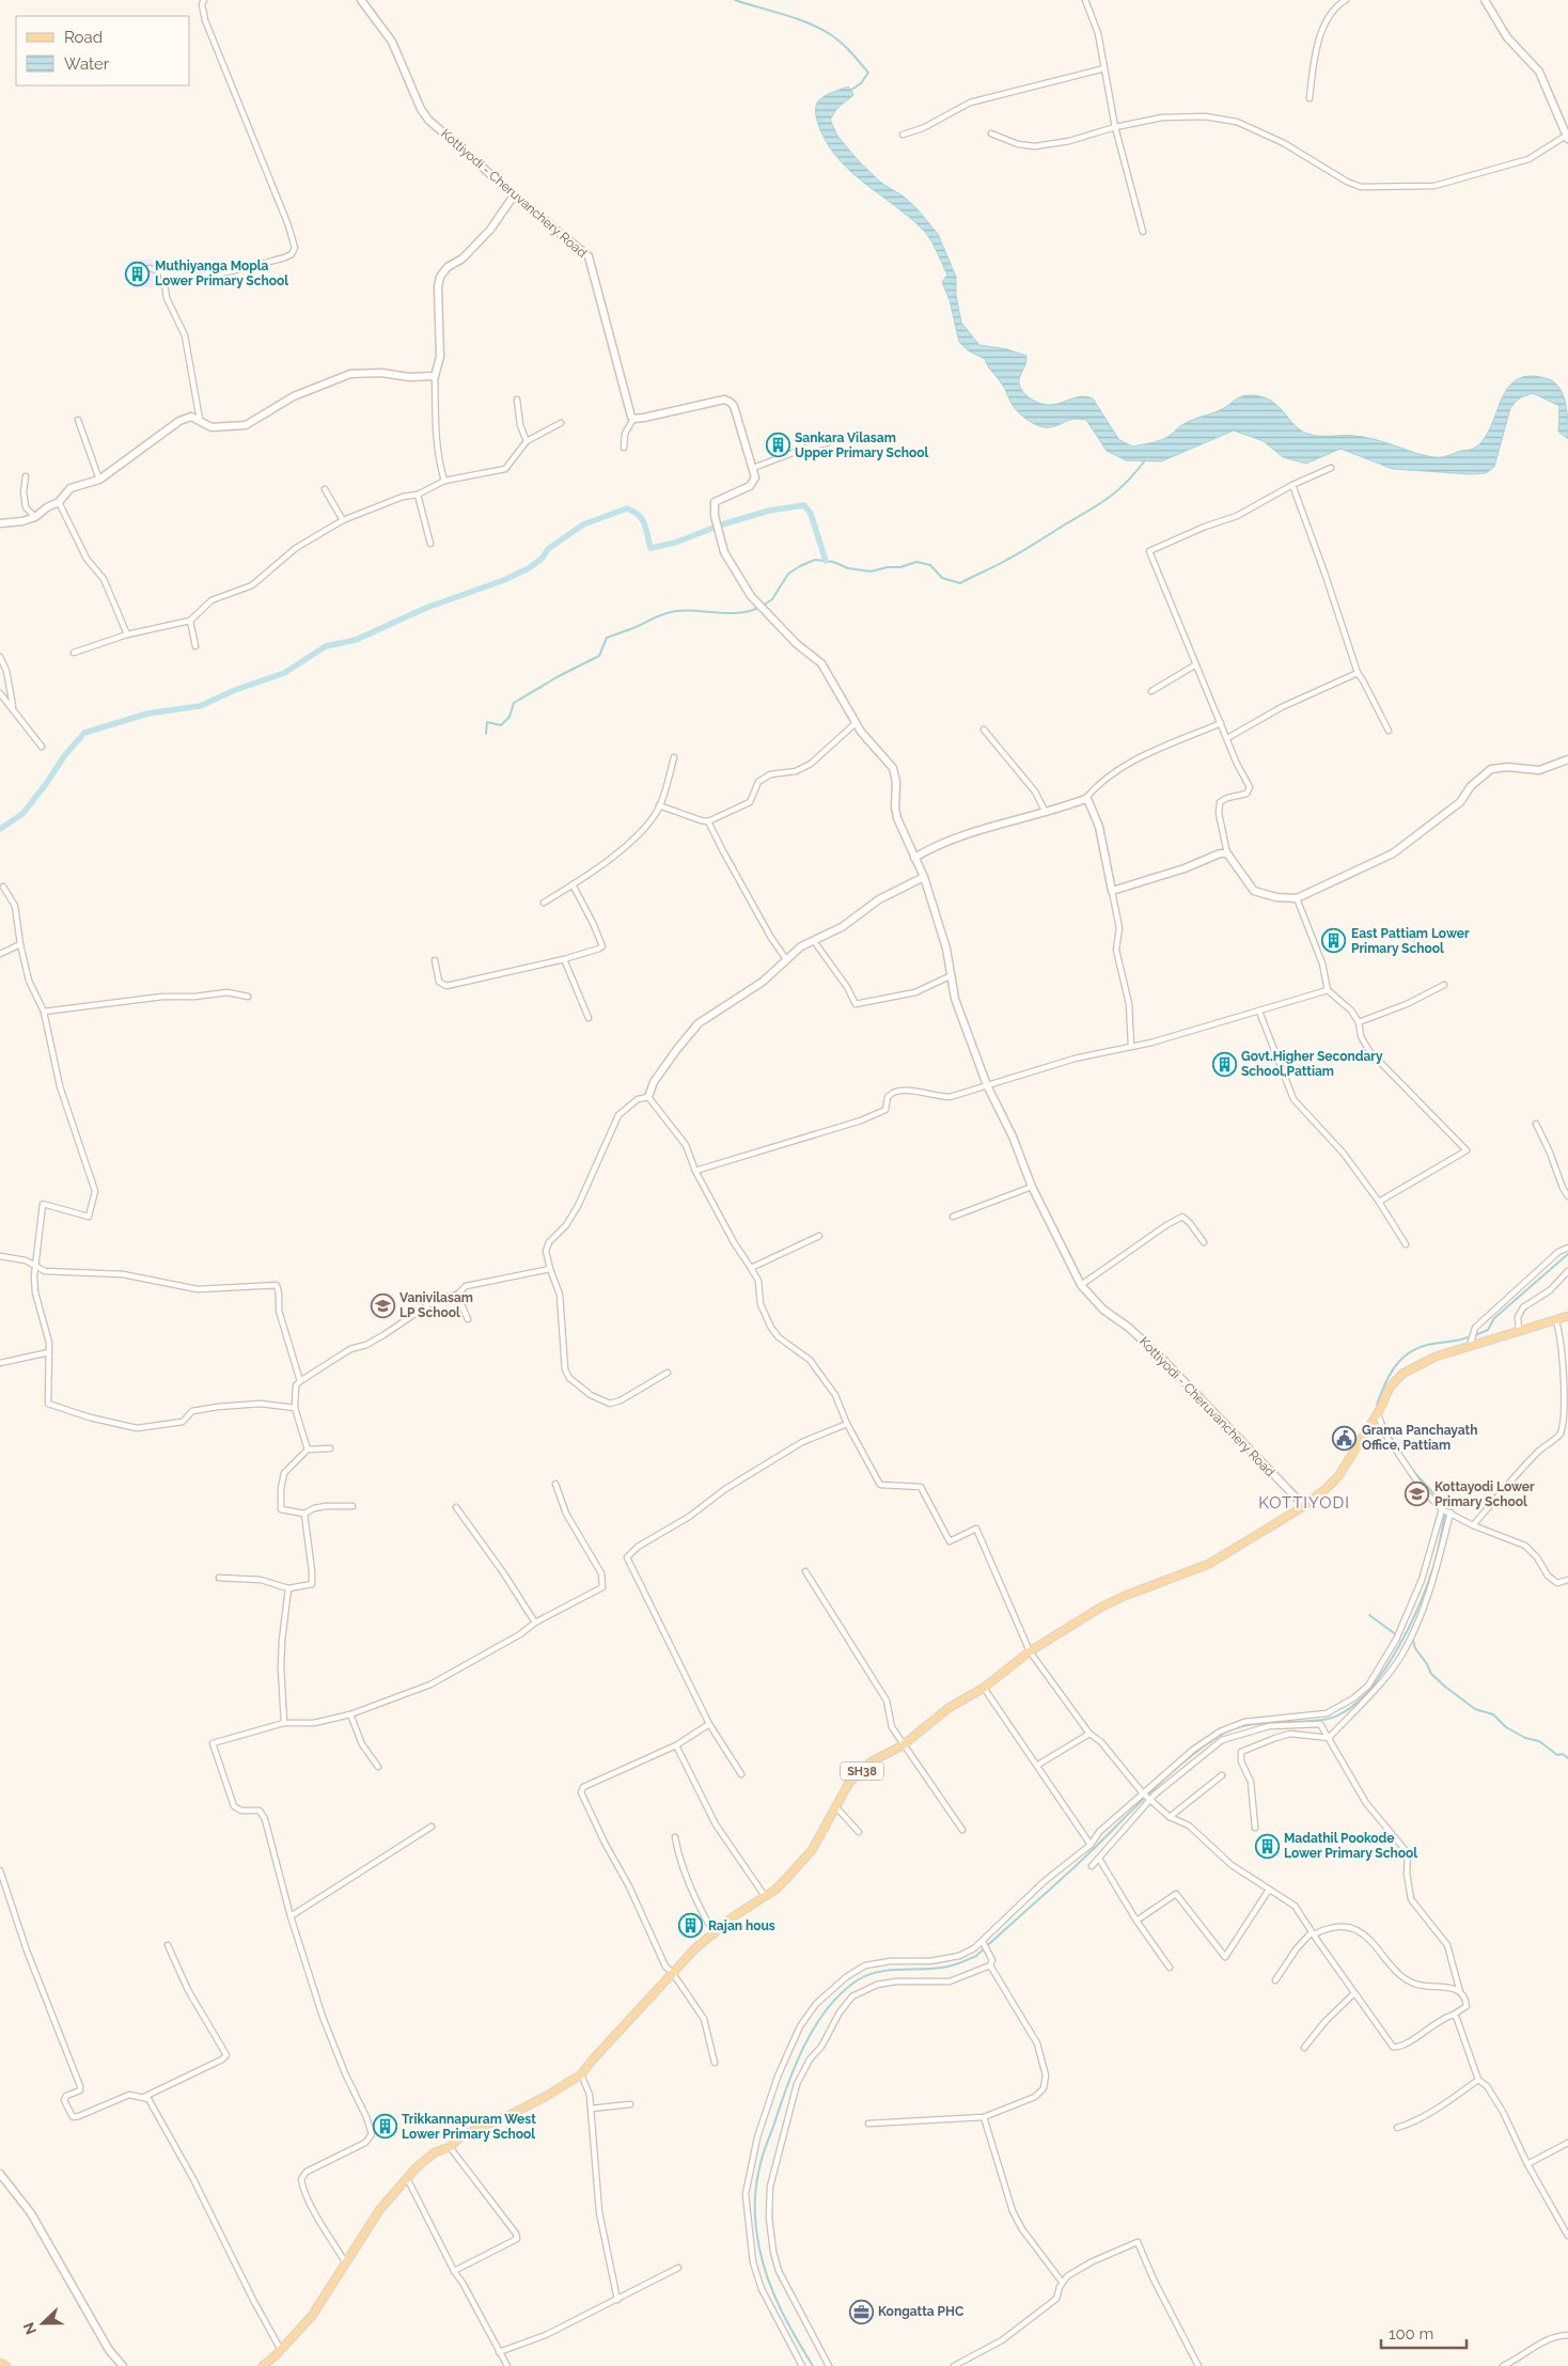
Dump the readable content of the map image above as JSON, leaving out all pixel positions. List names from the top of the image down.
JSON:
{
  "streets": {
    "main road": ["Kottiyodi - Cheruvanchery Road", "SH38"]
  },
  "crossings": [
    ["Kottiyodi - Cheruvanchery Road", "SH38"]
  ],
  "districts": ["KOTTIYODI"],
  "places": {
    "building": [
      "Muthiyanga Mopla Lower Primary School",
      "Sankara Vilasam Upper Primary School",
      "East Pattiam Lower Primary School",
      "Govt.Higher Secondary School,Pattiam",
      "Madathil Pookode Lower Primary School",
      "Rajan hous",
      "Trikkannapuram West Lower Primary School"
    ],
    "school or university": ["Vanivilasam LP School", "Kottayodi Lower Primary School"],
    "public building": ["Grama Panchayath Office, Pattiam"],
    "office": ["Kongatta PHC"]
  },
  "legend": ["Road", "Water"],
  "scale_bar": "100 m",
  "north": "left"
}
